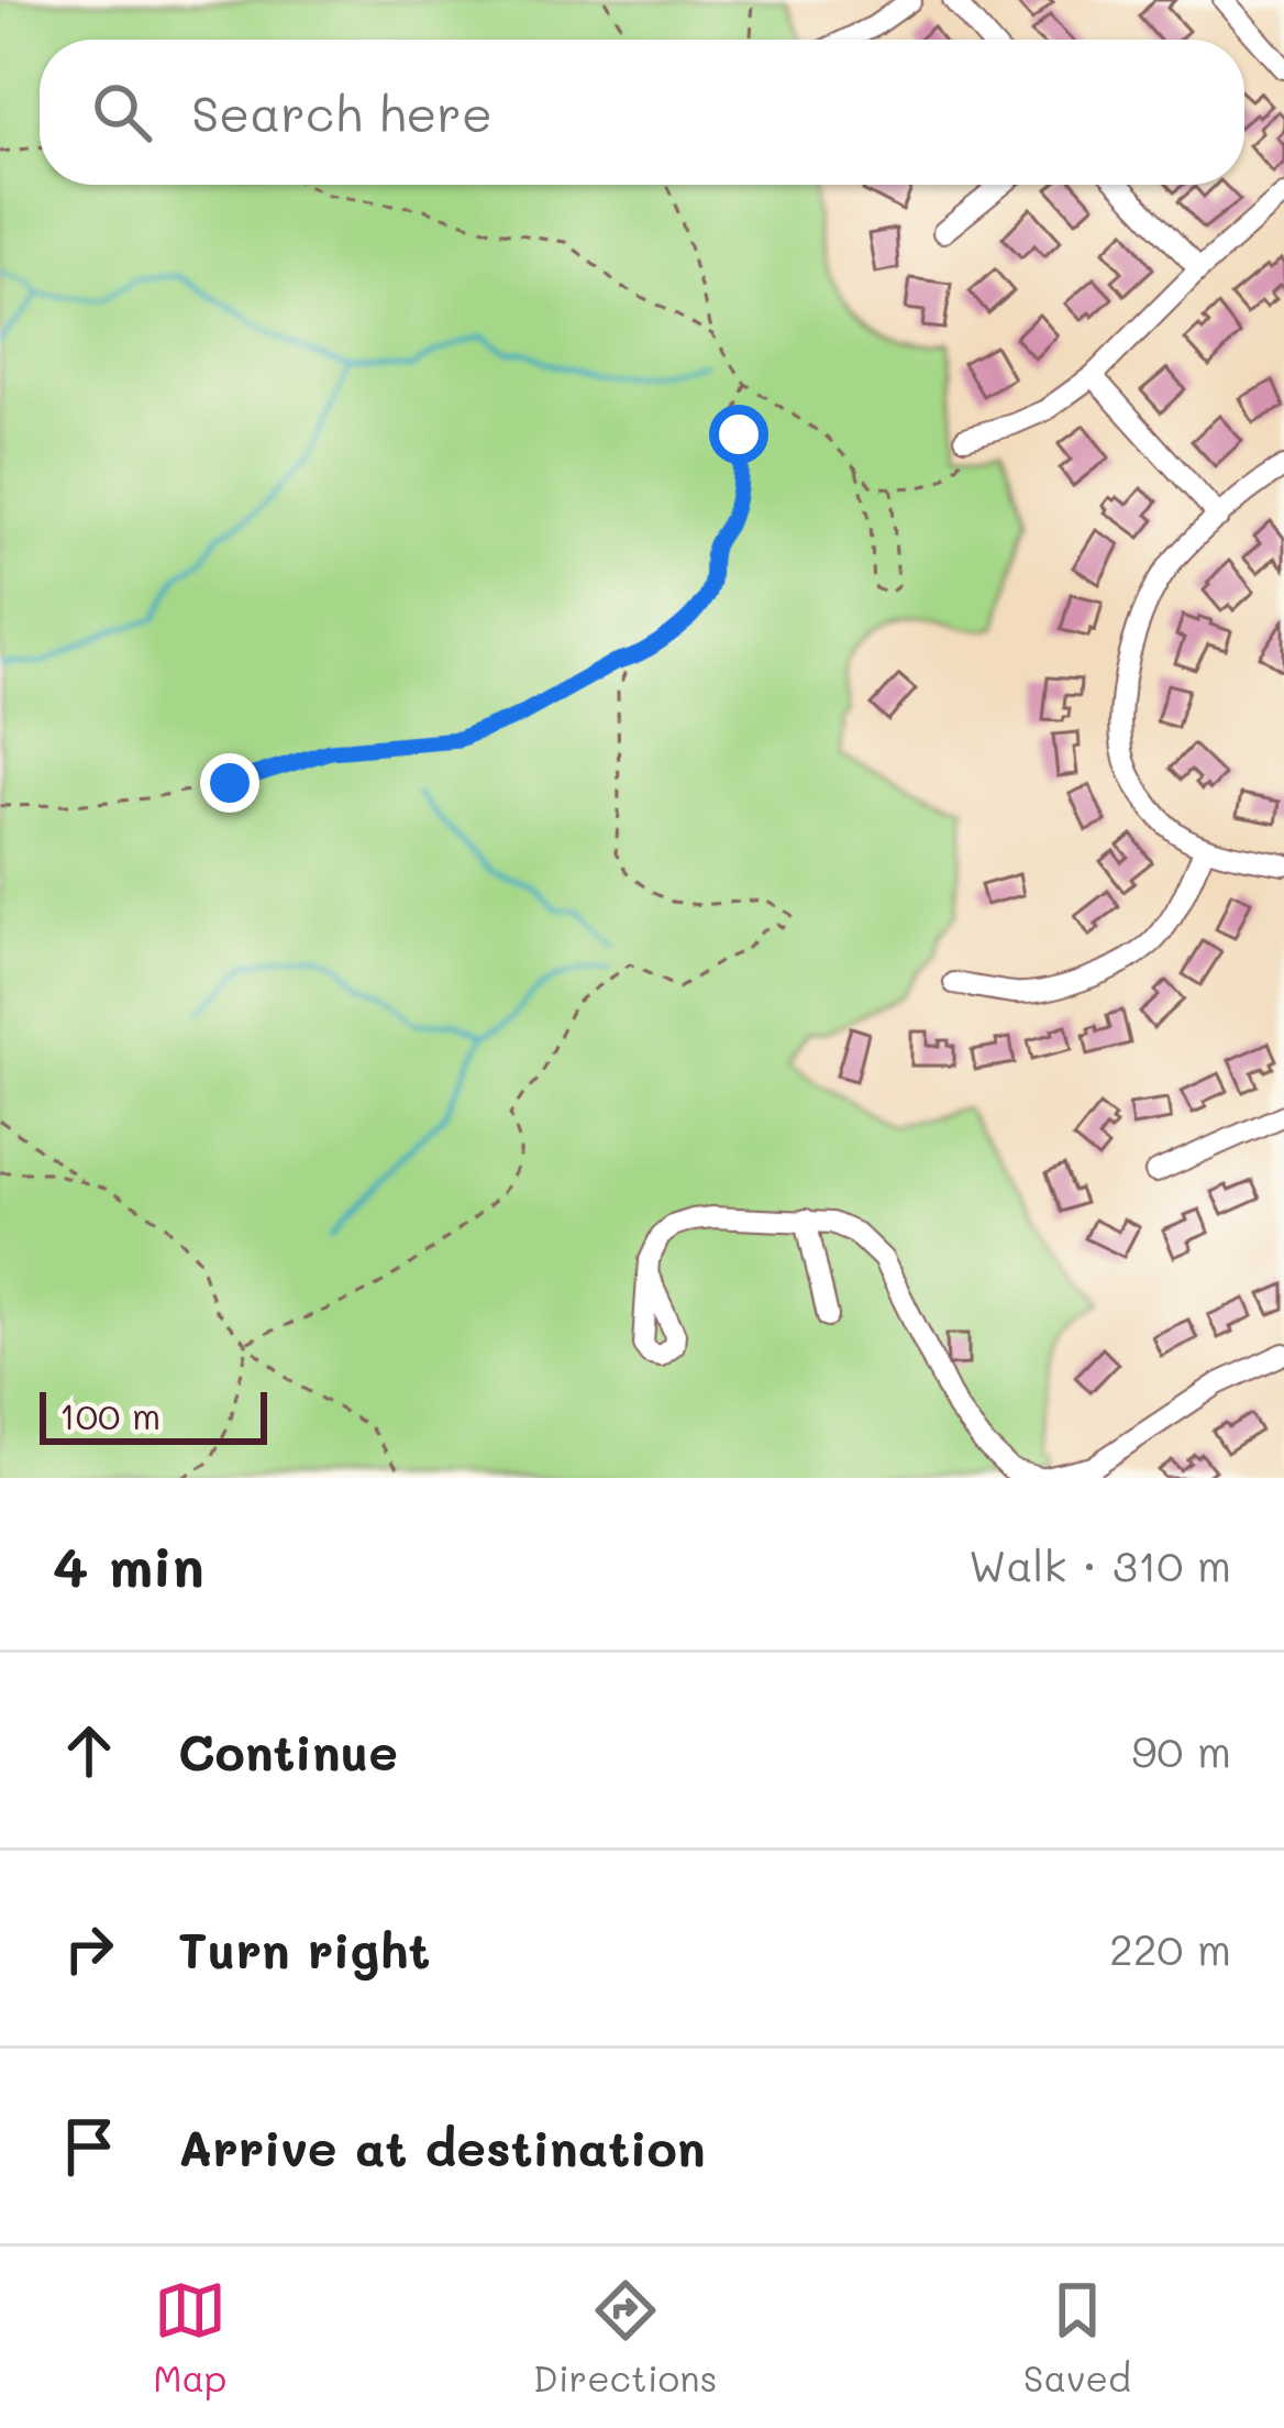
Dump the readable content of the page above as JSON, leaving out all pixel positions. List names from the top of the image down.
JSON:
{
  "scale_bar": "100 m",
  "page": {
    "search": "Search here",
    "scale": "100 m",
    "heading": ["4 min", "Walk · 310 m"],
    "list": [
      ["Continue", "90 m"],
      ["Turn right", "220 m"],
      "Arrive at destination"
    ],
    "nav": ["Map", "Directions", "Saved"]
  }
}
